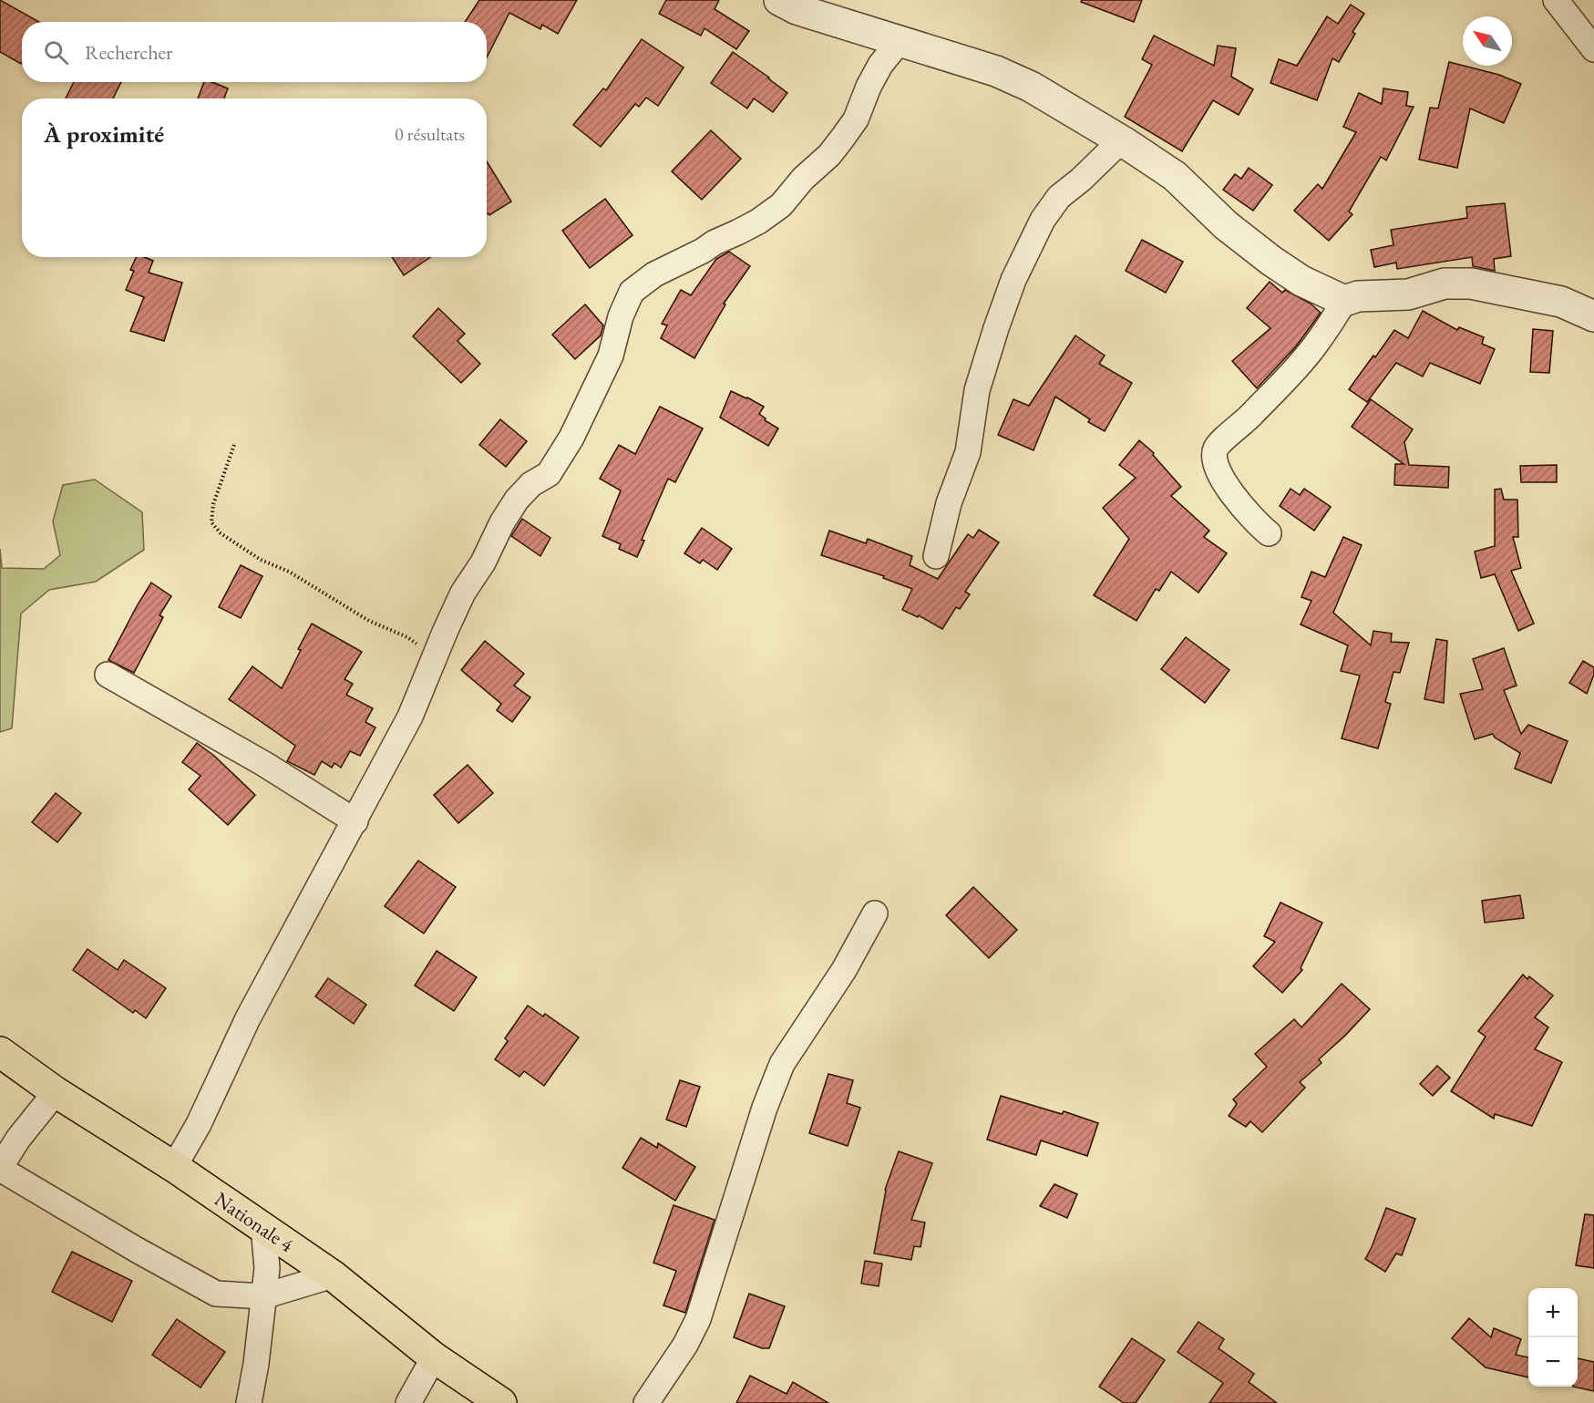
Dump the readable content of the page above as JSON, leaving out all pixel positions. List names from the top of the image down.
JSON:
{
  "streets": {
    "highway": ["Nationale 4"]
  },
  "north": "top left",
  "page": {
    "search": "Rechercher",
    "heading": ["À proximité", "0 résultats"],
    "map_buttons": ["+", "−"]
  }
}
